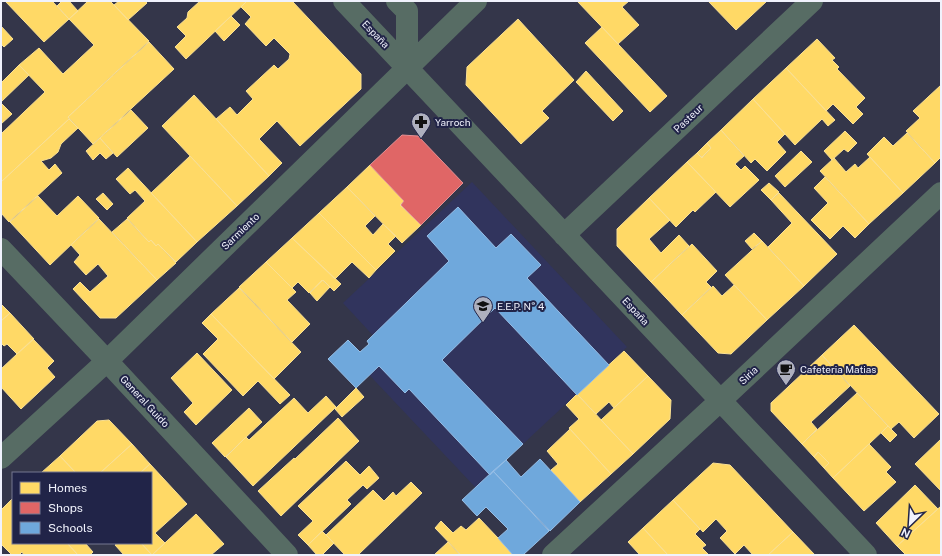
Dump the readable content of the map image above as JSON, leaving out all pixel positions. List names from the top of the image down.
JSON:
{
  "streets": {
    "street": [
      "España",
      "Pasteur",
      "Sarmiento",
      "Siria",
      "General Guido"
    ]
  },
  "crossings": [
    ["España", "Pasteur"],
    ["España", "Sarmiento"],
    ["España", "Siria"],
    ["Sarmiento", "General Guido"]
  ],
  "places": {
    "pharmacy": ["Yarroch"],
    "school or university": ["E.E.P. N° 4"],
    "cafe": ["Cafeteria Matias"]
  },
  "legend": ["Homes", "Shops", "Schools"],
  "north": "bottom left"
}
